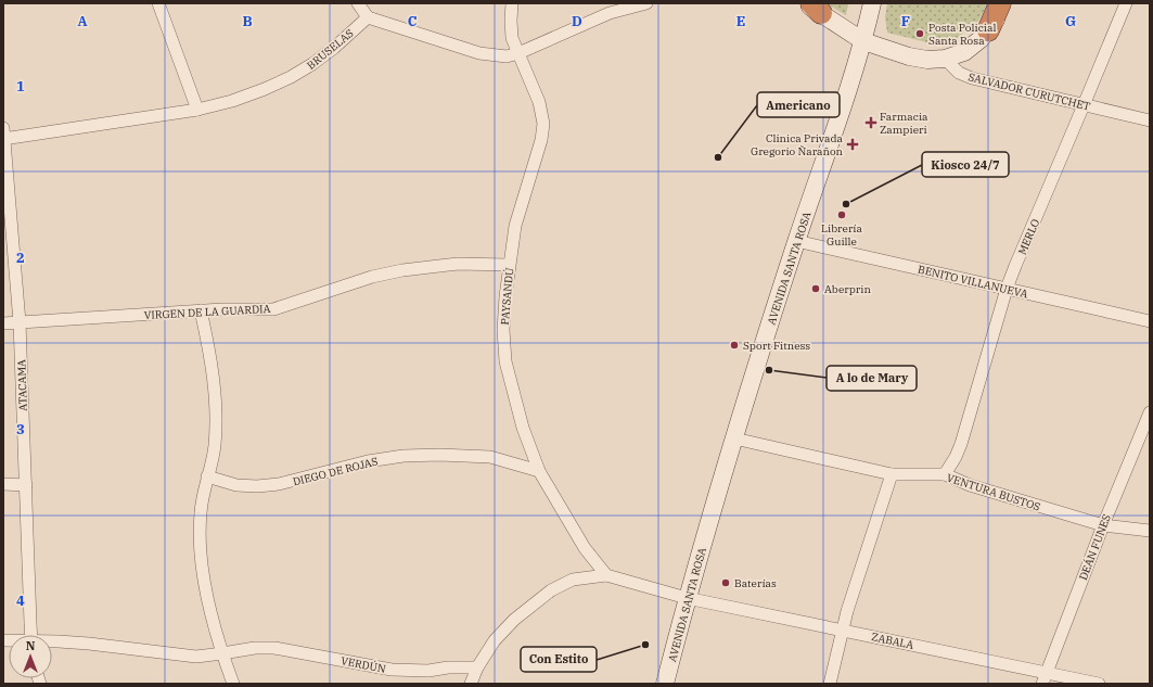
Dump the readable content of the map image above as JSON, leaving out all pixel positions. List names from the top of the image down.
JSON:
{
  "streets": {
    "street": [
      "BRUSELAS",
      "SALVADOR CURUTCHET",
      "MERLO",
      "AVENIDA SANTA ROSA",
      "BENITO VILLANUEVA",
      "PAYSANDÚ",
      "VIRGEN DE LA GUARDIA",
      "ATACAMA",
      "DIEGO DE ROJAS",
      "VENTURA BUSTOS",
      "DEÁN FUNES",
      "ZABALA",
      "VERDÚN"
    ]
  },
  "crossings": [
    ["BRUSELAS", "ATACAMA"],
    ["SALVADOR CURUTCHET", "MERLO"],
    ["MERLO", "BENITO VILLANUEVA"],
    ["MERLO", "VENTURA BUSTOS"],
    ["AVENIDA SANTA ROSA", "BENITO VILLANUEVA"],
    ["AVENIDA SANTA ROSA", "VENTURA BUSTOS"],
    ["AVENIDA SANTA ROSA", "ZABALA"],
    ["PAYSANDÚ", "VIRGEN DE LA GUARDIA"],
    ["PAYSANDÚ", "DIEGO DE ROJAS"],
    ["VIRGEN DE LA GUARDIA", "ATACAMA"],
    ["VENTURA BUSTOS", "DEÁN FUNES"],
    ["DEÁN FUNES", "ZABALA"]
  ],
  "places": {
    "other": [
      "Posta Policial Santa Rosa",
      "Americano",
      "Kiosco 24/7",
      "Librería Guille",
      "Aberprin",
      "Sport Fitness",
      "A lo de Mary",
      "Baterías",
      "Con Estito"
    ],
    "health": ["Farmacia Zampieri", "Clinica Privada Gregorio Ñarañon"]
  },
  "north": "top",
  "grid": {
    "columns": [
      "A",
      "B",
      "C",
      "D",
      "E",
      "F",
      "G"
    ],
    "rows": [
      "1",
      "2",
      "3",
      "4"
    ]
  }
}
